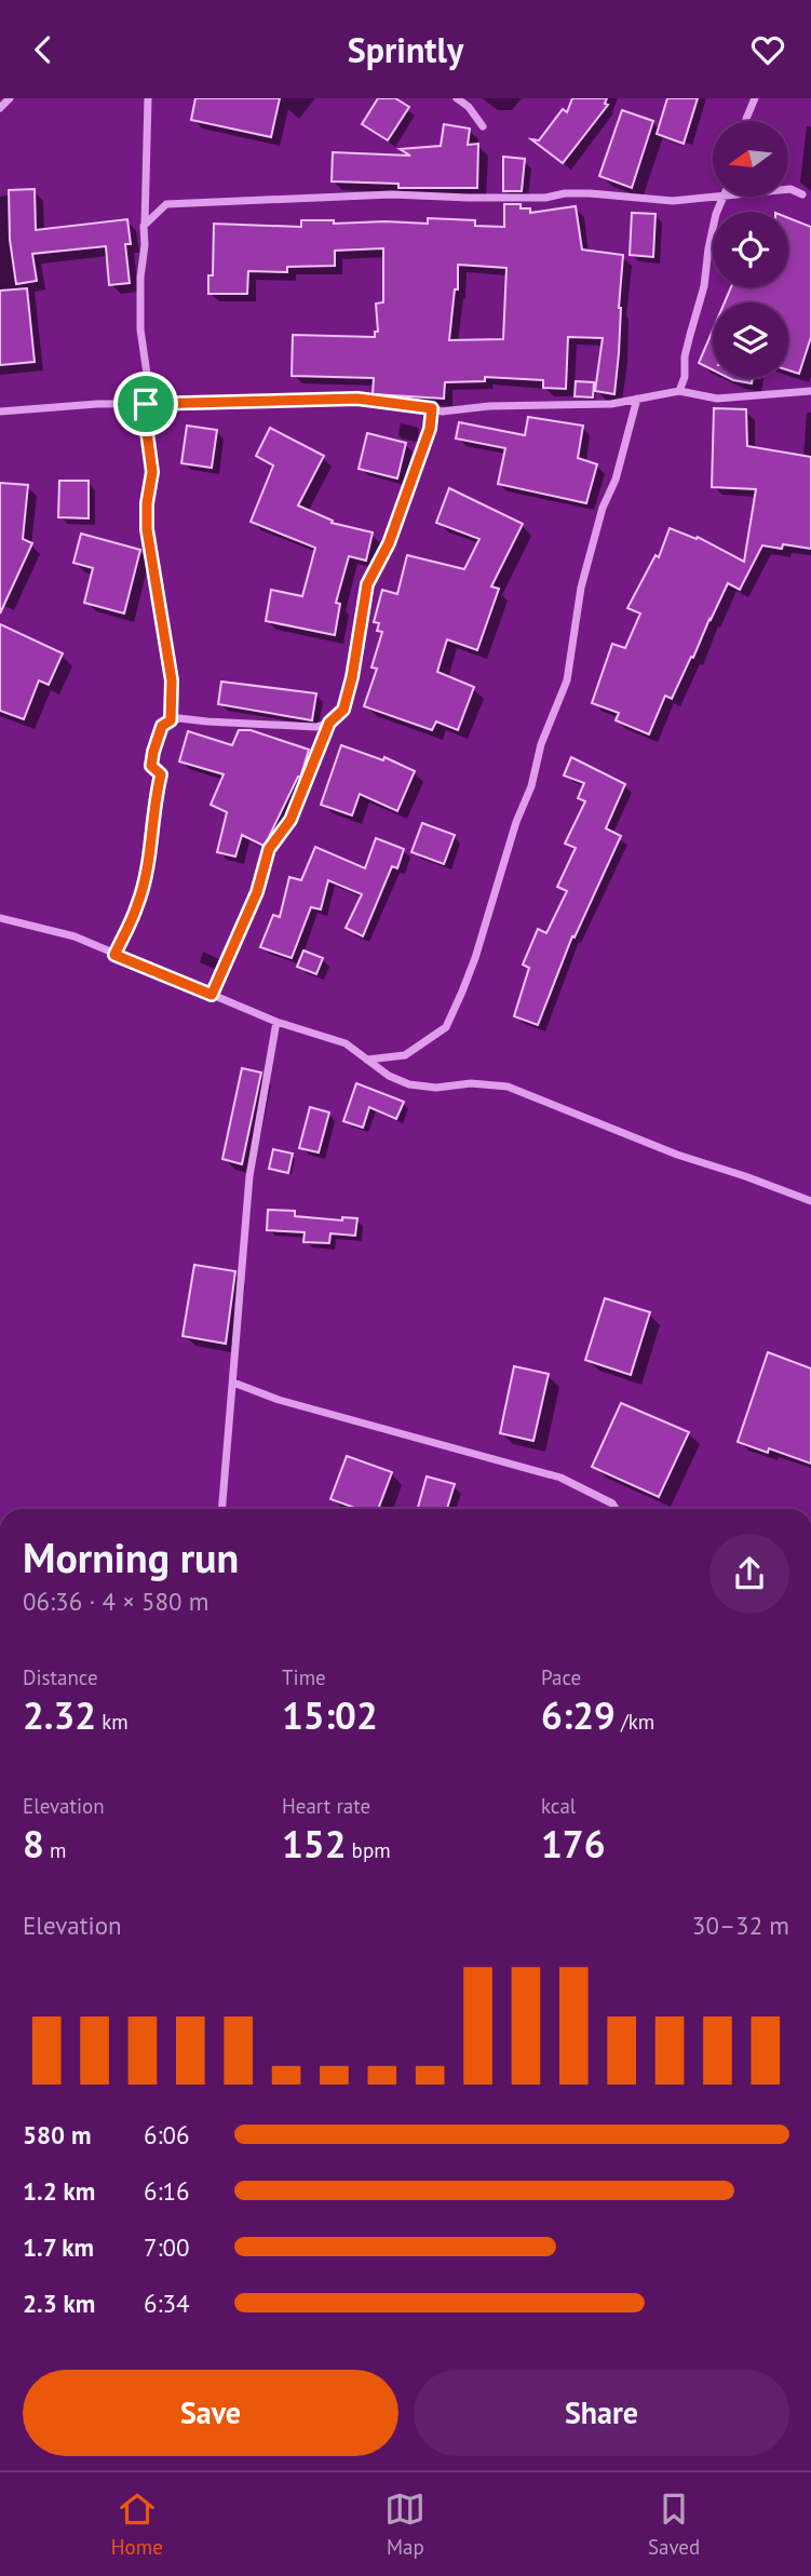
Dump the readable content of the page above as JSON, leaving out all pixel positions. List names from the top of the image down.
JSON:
{
  "north": "left",
  "page": {
    "header": "Sprintly",
    "heading": ["Morning run", "06:36 · 4 × 580 m"],
    "stats": [
      ["Distance", "2.32 km"],
      ["Time", "15:02"],
      ["Pace", "6:29 /km"],
      ["Elevation", "8 m"],
      ["Heart rate", "152 bpm"],
      ["kcal", "176"]
    ],
    "chart": ["Elevation", "30–32 m"],
    "list": [
      {
        "name": "580 m",
        "note": "6:06"
      },
      {
        "name": "1.2 km",
        "note": "6:16"
      },
      {
        "name": "1.7 km",
        "note": "7:00"
      },
      {
        "name": "2.3 km",
        "note": "6:34"
      }
    ],
    "buttons": ["Save", "Share"],
    "tabs": ["Home", "Map", "Saved"]
  }
}
